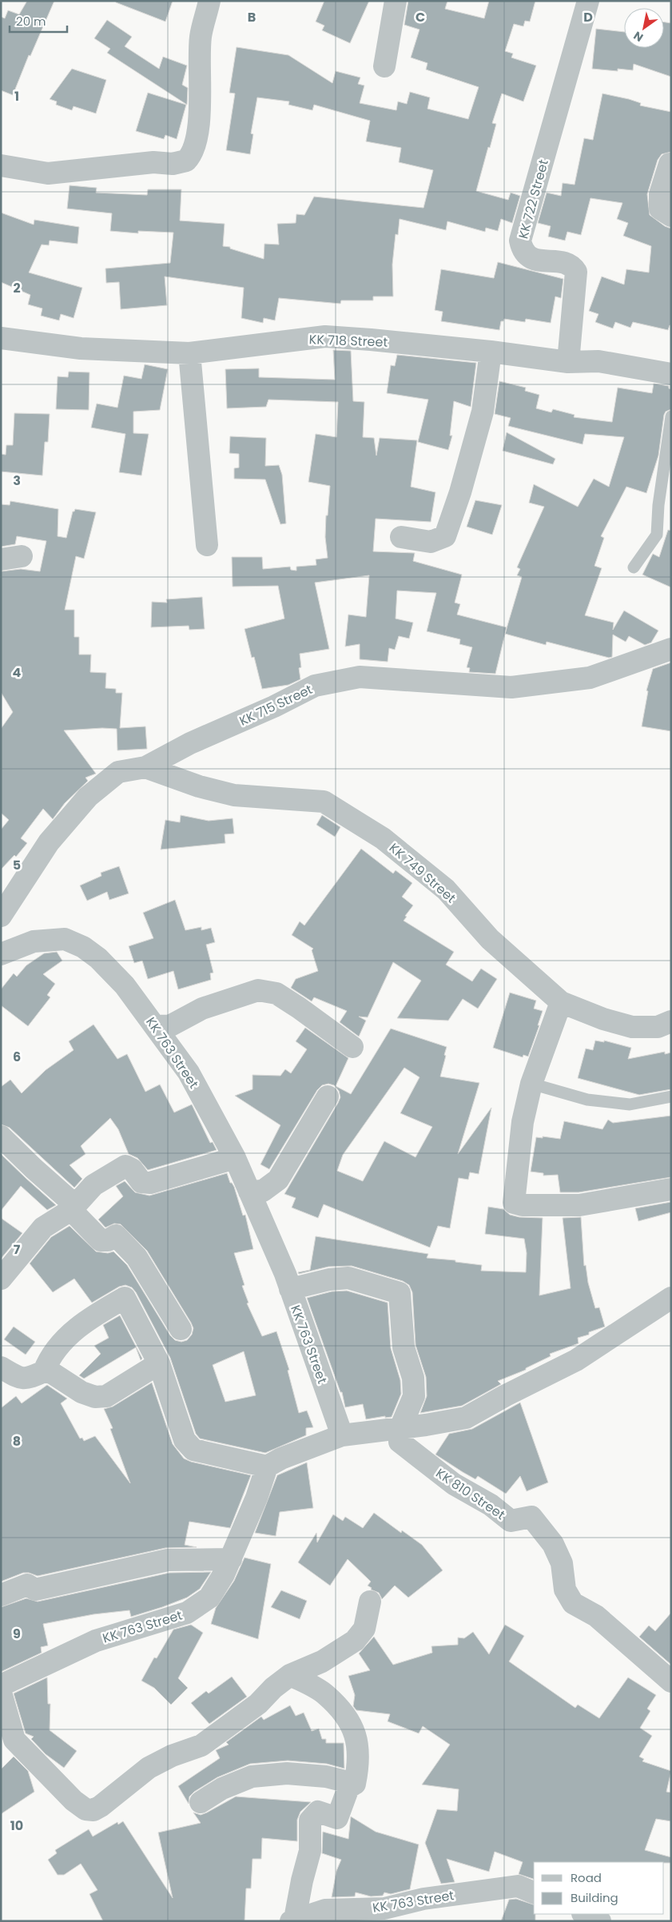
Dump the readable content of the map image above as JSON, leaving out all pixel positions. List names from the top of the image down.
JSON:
{
  "streets": {
    "street": [
      "KK 722 Street",
      "KK 718 Street",
      "KK 715 Street",
      "KK 749 Street",
      "KK 763 Street",
      "KK 810 Street"
    ]
  },
  "crossings": [
    ["KK 722 Street", "KK 718 Street"],
    ["KK 715 Street", "KK 749 Street"]
  ],
  "legend": ["Road", "Building"],
  "scale_bar": "20 m",
  "north": "bottom left",
  "grid": {
    "columns": ["B", "C", "D"],
    "rows": [
      "1",
      "2",
      "3",
      "4",
      "5",
      "6",
      "7",
      "8",
      "9",
      "10"
    ]
  }
}
